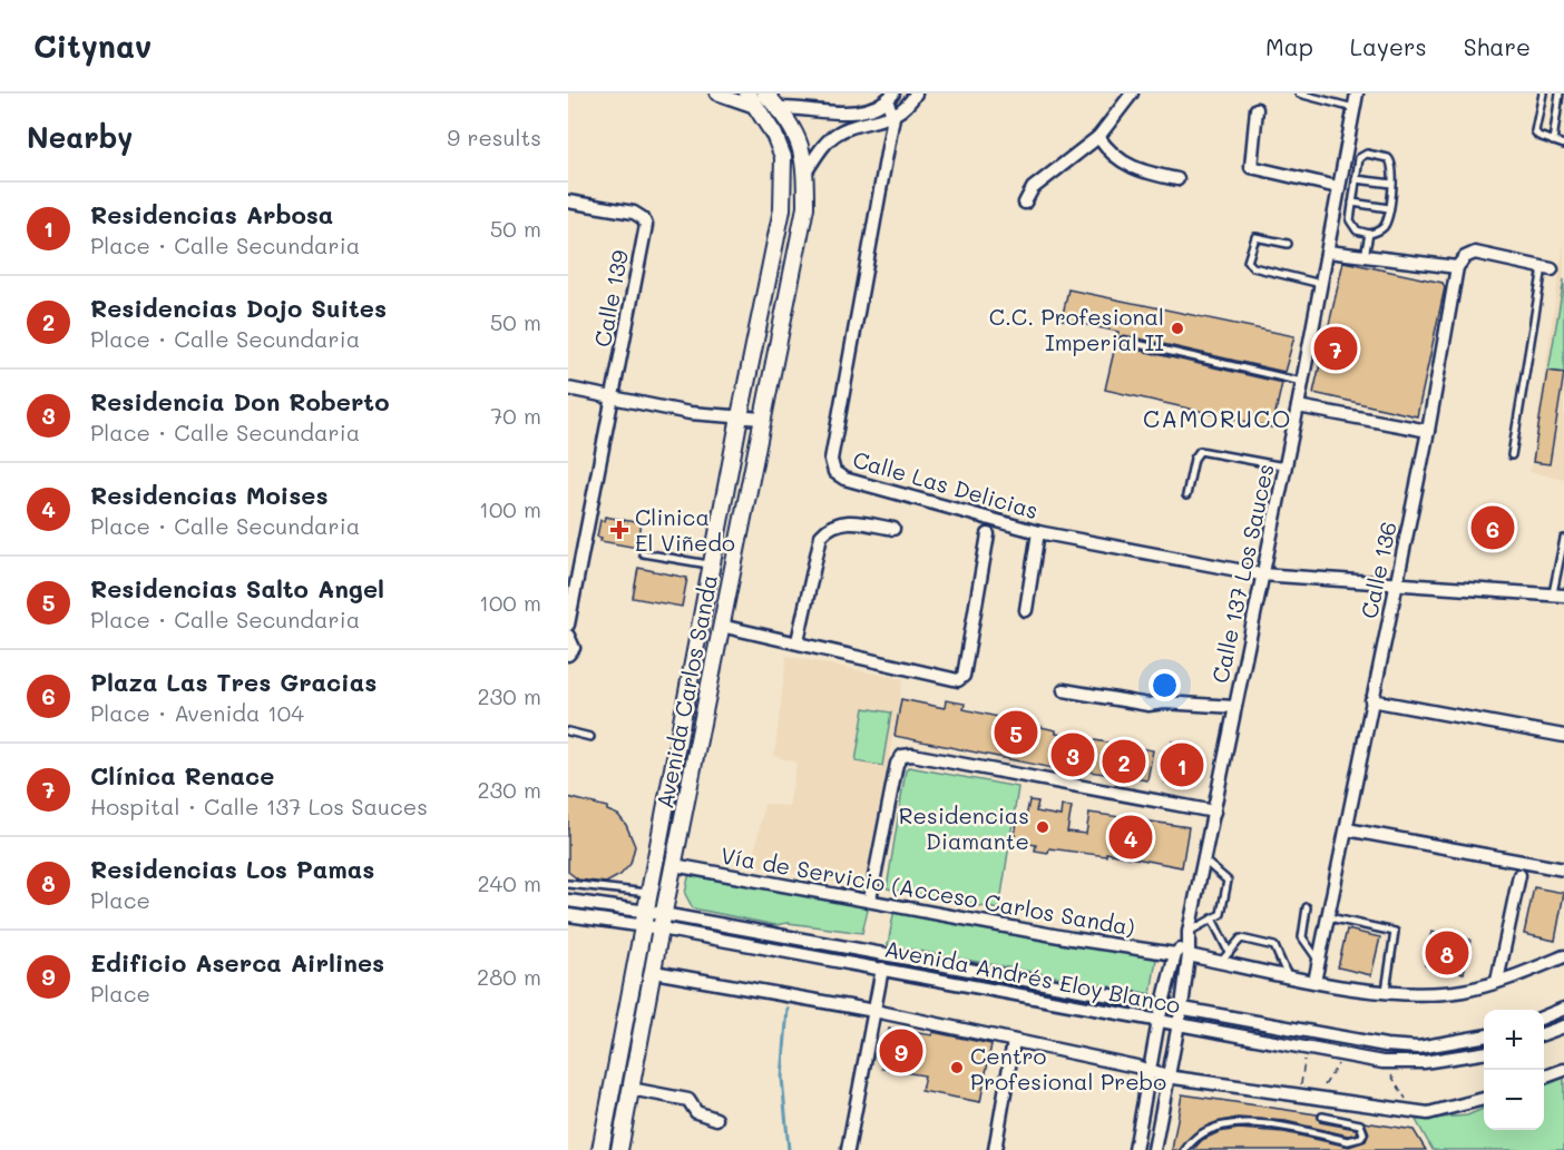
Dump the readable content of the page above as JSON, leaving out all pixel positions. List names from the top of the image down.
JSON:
{
  "streets": {
    "street": [
      "Calle 139",
      "Calle Las Delicias",
      "Calle 136",
      "Calle 137 Los Sauces",
      "Avenida Carlos Sanda",
      "Vía de Servicio (Acceso Carlos Sanda)",
      "Avenida Andrés Eloy Blanco"
    ]
  },
  "crossings": [
    ["Calle Las Delicias", "Calle 136"],
    ["Calle Las Delicias", "Calle 137 Los Sauces"],
    ["Avenida Carlos Sanda", "Vía de Servicio (Acceso Carlos Sanda)"],
    ["Avenida Carlos Sanda", "Avenida Andrés Eloy Blanco"]
  ],
  "districts": ["CAMORUCO"],
  "places": {
    "other": ["C.C. Profesional Imperial II", "Residencias Diamante", "Centro Profesional Prebo"],
    "health": ["Clinica El Viñedo"]
  },
  "page": {
    "header": "Citynav",
    "nav": ["Map", "Layers", "Share"],
    "heading": ["Nearby", "9 results"],
    "list": [
      {
        "mark": "1",
        "name": "Residencias Arbosa",
        "note": "Place · Calle Secundaria",
        "value": "50 m"
      },
      {
        "mark": "2",
        "name": "Residencias Dojo Suites",
        "note": "Place · Calle Secundaria",
        "value": "50 m"
      },
      {
        "mark": "3",
        "name": "Residencia Don Roberto",
        "note": "Place · Calle Secundaria",
        "value": "70 m"
      },
      {
        "mark": "4",
        "name": "Residencias Moises",
        "note": "Place · Calle Secundaria",
        "value": "100 m"
      },
      {
        "mark": "5",
        "name": "Residencias Salto Angel",
        "note": "Place · Calle Secundaria",
        "value": "100 m"
      },
      {
        "mark": "6",
        "name": "Plaza Las Tres Gracias",
        "note": "Place · Avenida 104",
        "value": "230 m"
      },
      {
        "mark": "7",
        "name": "Clínica Renace",
        "note": "Hospital · Calle 137 Los Sauces",
        "value": "230 m"
      },
      {
        "mark": "8",
        "name": "Residencias Los Pamas",
        "note": "Place",
        "value": "240 m"
      },
      {
        "mark": "9",
        "name": "Edificio Aserca Airlines",
        "note": "Place",
        "value": "280 m"
      }
    ],
    "pins": [
      "7",
      "6",
      "5",
      "3",
      "2",
      "1",
      "4",
      "8",
      "9"
    ],
    "map_buttons": ["+", "−"]
  }
}
